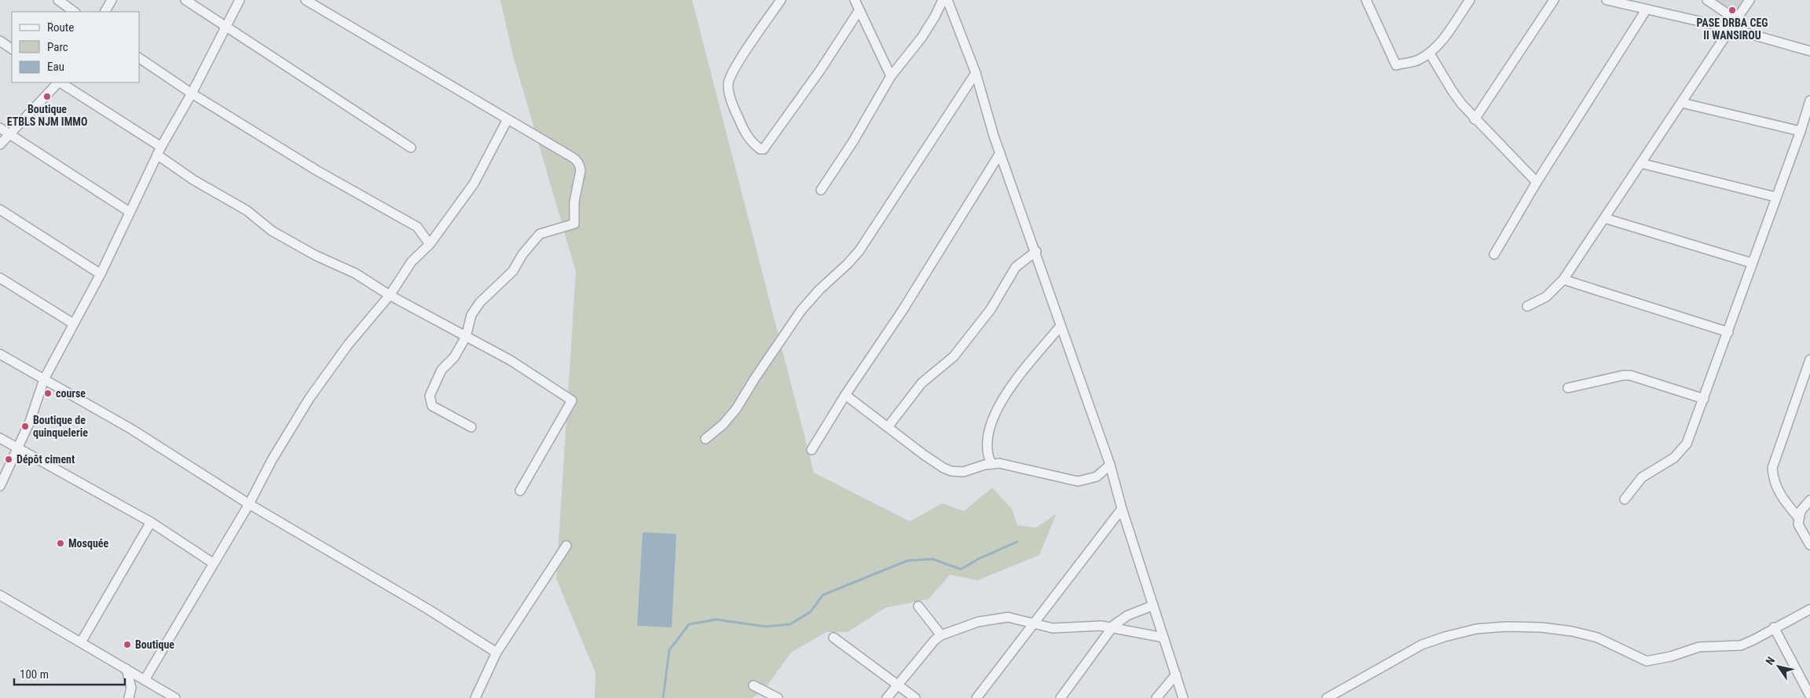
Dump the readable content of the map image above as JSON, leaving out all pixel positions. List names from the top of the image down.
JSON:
{
  "places": [
    "PASE DRBA CEG II WANSIROU",
    "Boutique ETBLS NJM IMMO",
    "course",
    "Boutique de quinquelerie",
    "Dépôt ciment",
    "Mosquée",
    "Boutique"
  ],
  "legend": ["Route", "Parc", "Eau"],
  "scale_bar": "100 m",
  "north": "top left"
}
